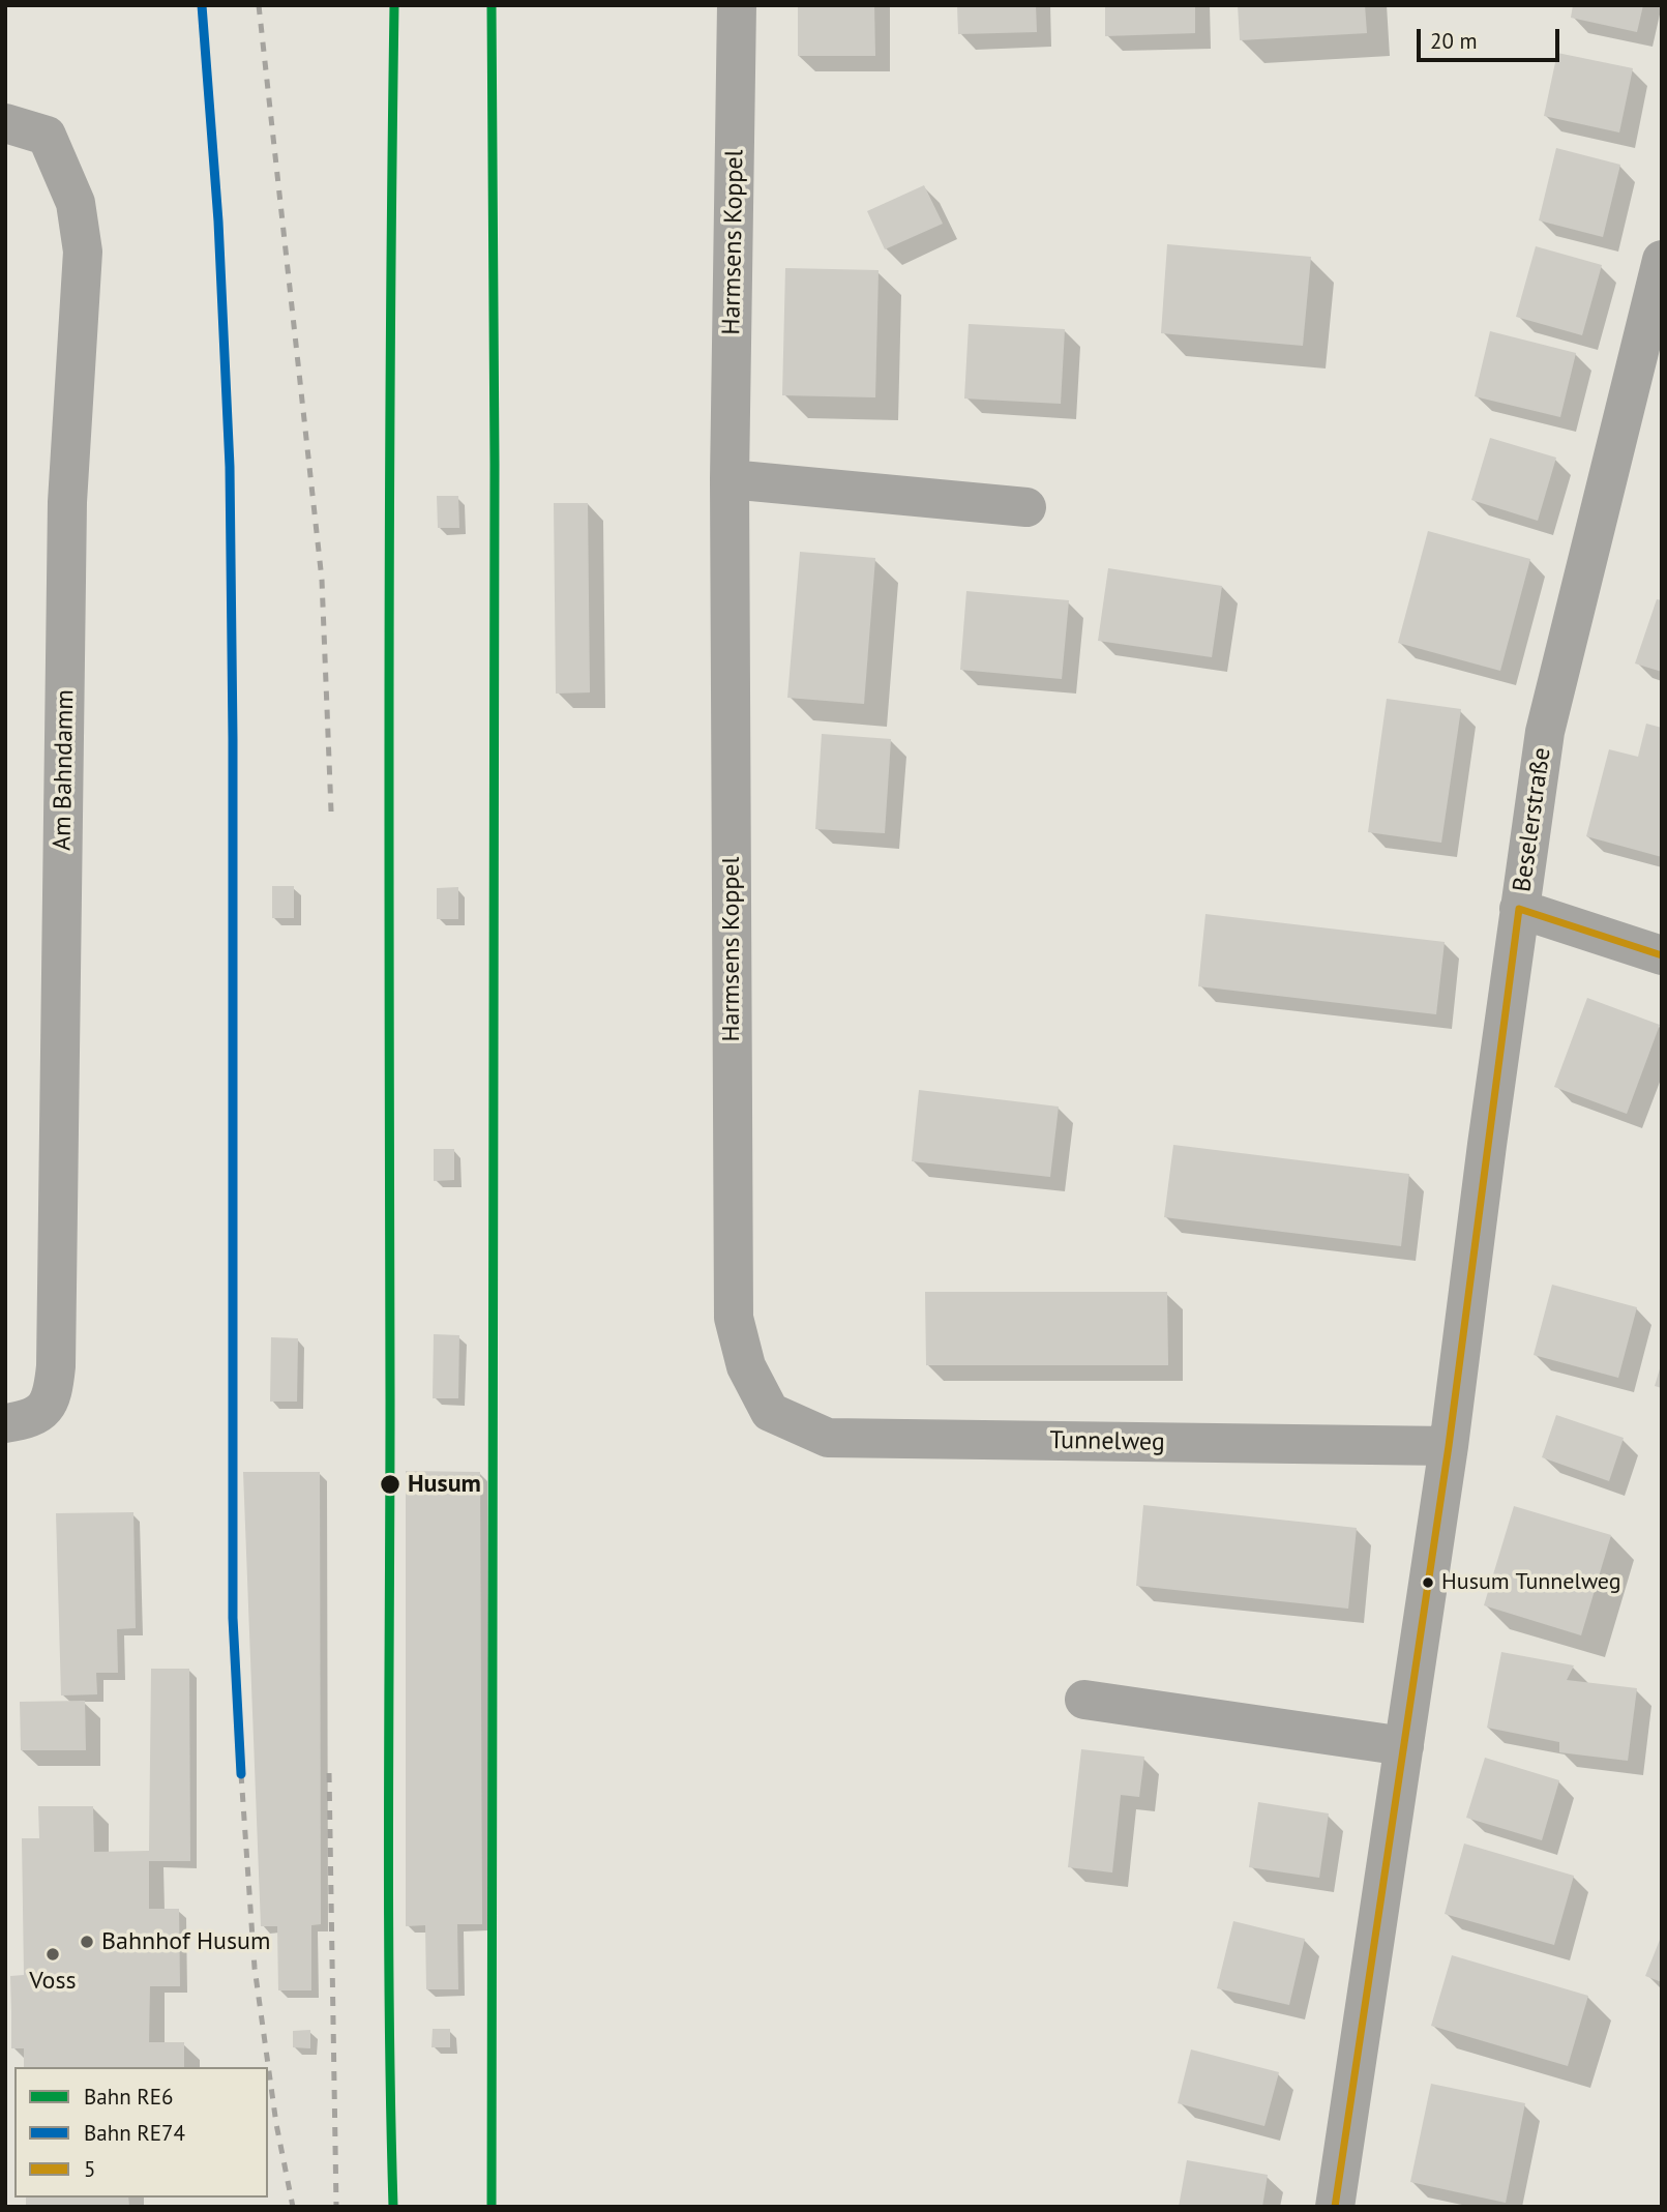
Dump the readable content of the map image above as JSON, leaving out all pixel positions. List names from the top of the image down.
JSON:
{
  "streets": {
    "street": [
      "Harmsens Koppel",
      "Am Bahndamm",
      "Beselerstraße",
      "Tunnelweg"
    ]
  },
  "crossings": [
    ["Harmsens Koppel", "Tunnelweg"],
    ["Beselerstraße", "Tunnelweg"]
  ],
  "places": [
    "Husum",
    "Husum Tunnelweg",
    "Bahnhof Husum",
    "Voss"
  ],
  "lines": ["rail line RE6", "rail line RE74", "transit line 5"],
  "legend": ["Bahn RE6", "Bahn RE74", "5"],
  "scale_bar": "20 m"
}
